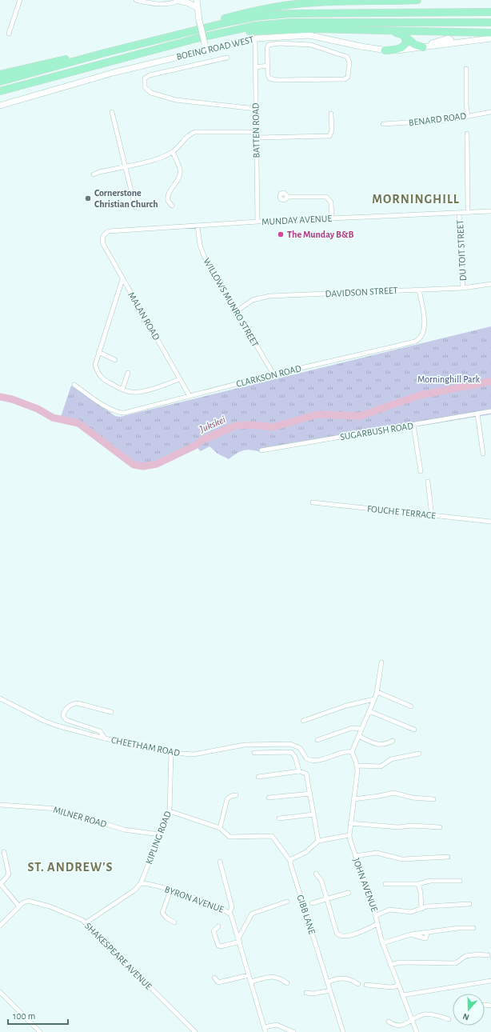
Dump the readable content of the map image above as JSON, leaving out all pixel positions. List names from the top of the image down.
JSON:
{
  "streets": {
    "street": [
      "BOEING ROAD WEST",
      "BENARD ROAD",
      "BATTEN ROAD",
      "MUNDAY AVENUE",
      "DU TOIT STREET",
      "DAVIDSON STREET",
      "WILLOWS MUNRO STREET",
      "MALAN ROAD",
      "CLARKSON ROAD",
      "SUGARBUSH ROAD",
      "FOUCHE TERRACE",
      "CHEETHAM ROAD",
      "MILNER ROAD",
      "KIPLING ROAD",
      "JOHN AVENUE",
      "BYRON AVENUE",
      "GIBB LANE",
      "SHAKESPEARE AVENUE"
    ]
  },
  "crossings": [
    ["BOEING ROAD WEST", "BATTEN ROAD"],
    ["BATTEN ROAD", "MUNDAY AVENUE"],
    ["MUNDAY AVENUE", "DU TOIT STREET"],
    ["MUNDAY AVENUE", "WILLOWS MUNRO STREET"],
    ["MUNDAY AVENUE", "MALAN ROAD"],
    ["DU TOIT STREET", "DAVIDSON STREET"],
    ["DAVIDSON STREET", "WILLOWS MUNRO STREET"],
    ["DAVIDSON STREET", "CLARKSON ROAD"],
    ["WILLOWS MUNRO STREET", "CLARKSON ROAD"],
    ["MALAN ROAD", "CLARKSON ROAD"],
    ["CHEETHAM ROAD", "KIPLING ROAD"],
    ["CHEETHAM ROAD", "JOHN AVENUE"],
    ["MILNER ROAD", "KIPLING ROAD"],
    ["KIPLING ROAD", "BYRON AVENUE"]
  ],
  "districts": ["MORNINGHILL", "ST. ANDREW'S"],
  "water": ["Jukskei"],
  "parks": ["Morninghill Park"],
  "places": ["Cornerstone Christian Church", "The Munday B&B"],
  "scale_bar": "100 m",
  "north": "bottom"
}
